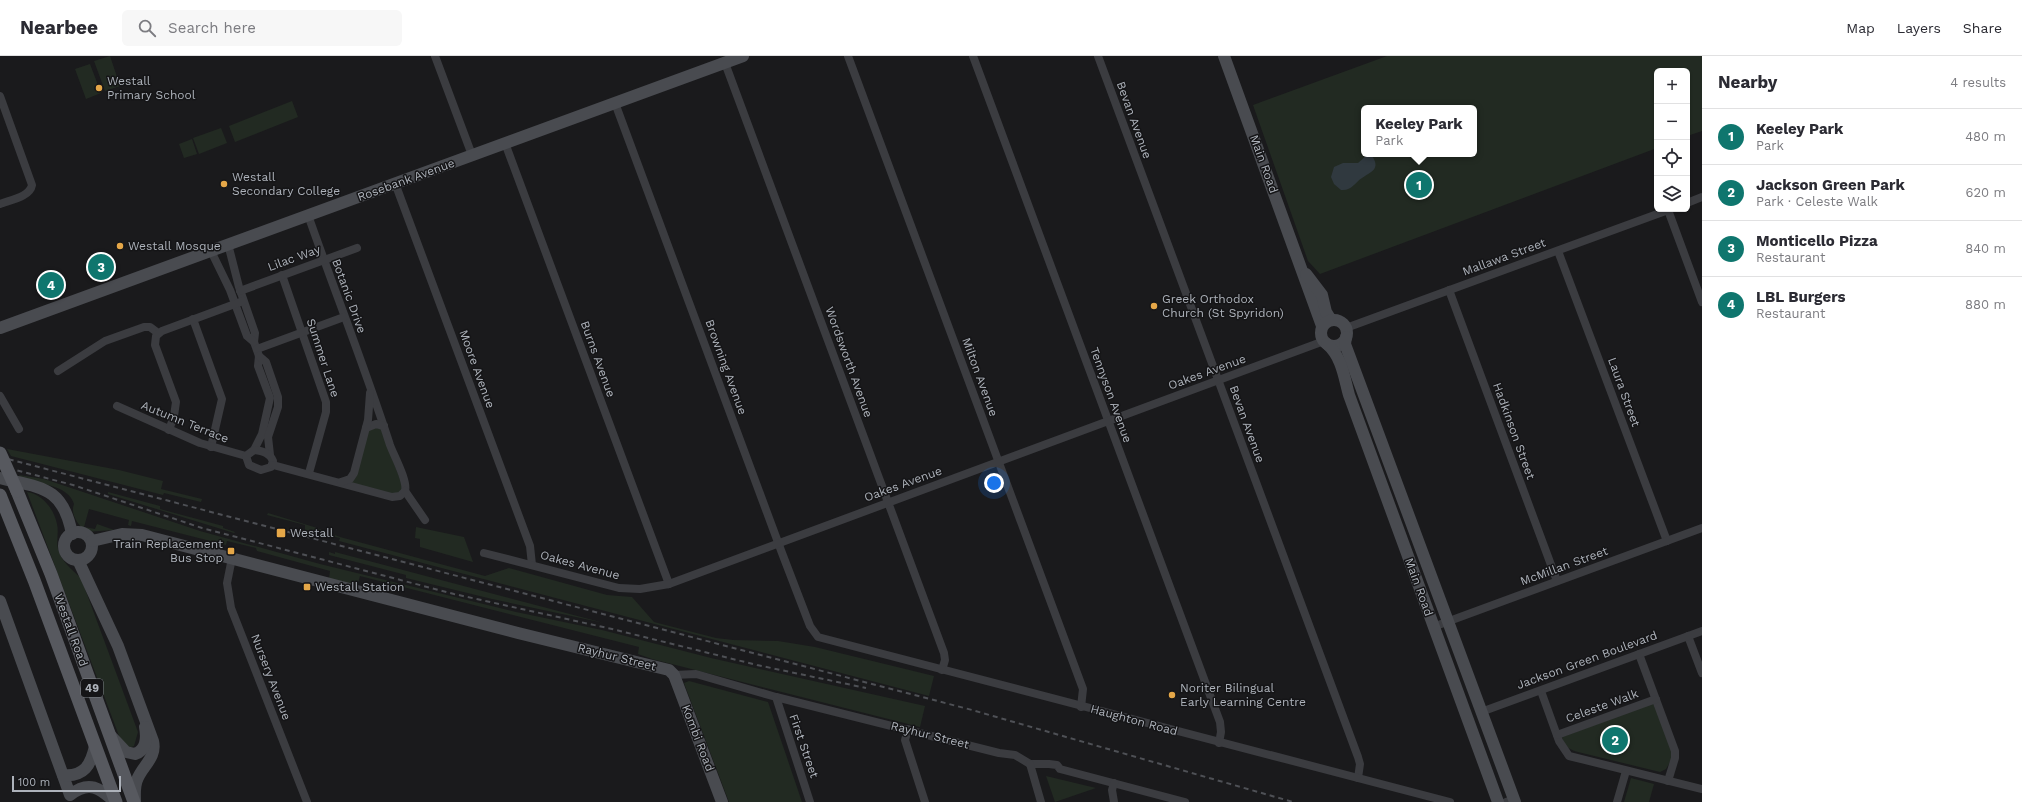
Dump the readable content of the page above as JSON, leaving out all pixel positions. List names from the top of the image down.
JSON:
{
  "streets": {
    "main road": [
      "Main Road",
      "Rosebank Avenue",
      "Westall Road",
      "Rayhur Street",
      "49",
      "Kombi Road"
    ],
    "street": [
      "Bevan Avenue",
      "Mallawa Street",
      "Lilac Way",
      "Botanic Drive",
      "Summer Lane",
      "Burns Avenue",
      "Wordsworth Avenue",
      "Browning Avenue",
      "Moore Avenue",
      "Oakes Avenue",
      "Milton Avenue",
      "Laura Street",
      "Tennyson Avenue",
      "Autumn Terrace",
      "Hadkinson Street",
      "McMillan Street",
      "Jackson Green Boulevard",
      "Nursery Avenue",
      "Celeste Walk",
      "Haughton Road",
      "First Street"
    ]
  },
  "crossings": [
    ["Bevan Avenue", "Oakes Avenue"],
    ["Bevan Avenue", "Haughton Road"],
    ["Main Road", "Mallawa Street"],
    ["Main Road", "Oakes Avenue"],
    ["Main Road", "McMillan Street"],
    ["Main Road", "Jackson Green Boulevard"],
    ["Rosebank Avenue", "Botanic Drive"],
    ["Rosebank Avenue", "Burns Avenue"],
    ["Rosebank Avenue", "Wordsworth Avenue"],
    ["Rosebank Avenue", "Browning Avenue"],
    ["Rosebank Avenue", "Moore Avenue"],
    ["Mallawa Street", "Oakes Avenue"],
    ["Mallawa Street", "Laura Street"],
    ["Mallawa Street", "Hadkinson Street"],
    ["Lilac Way", "Botanic Drive"],
    ["Lilac Way", "Summer Lane"],
    ["Burns Avenue", "Oakes Avenue"],
    ["Wordsworth Avenue", "Oakes Avenue"],
    ["Wordsworth Avenue", "Haughton Road"],
    ["Browning Avenue", "Oakes Avenue"],
    ["Browning Avenue", "Haughton Road"],
    ["Moore Avenue", "Oakes Avenue"],
    ["Oakes Avenue", "Milton Avenue"],
    ["Oakes Avenue", "Tennyson Avenue"],
    ["Milton Avenue", "Haughton Road"],
    ["Laura Street", "McMillan Street"],
    ["Tennyson Avenue", "Haughton Road"],
    ["Hadkinson Street", "McMillan Street"],
    ["Rayhur Street", "Nursery Avenue"],
    ["Rayhur Street", "Kombi Road"],
    ["Rayhur Street", "First Street"]
  ],
  "places": {
    "other": [
      "Westall Primary School",
      "Westall Secondary College",
      "Westall Mosque",
      "Greek Orthodox Church (St Spyridon)",
      "Noriter Bilingual Early Learning Centre"
    ],
    "transit": ["Westall", "Train Replacement Bus Stop", "Westall Station"]
  },
  "scale_bar": "100 m",
  "page": {
    "header": "Nearbee",
    "search": "Search here",
    "nav": ["Map", "Layers", "Share"],
    "heading": ["Nearby", "4 results"],
    "map_buttons": ["+", "−"],
    "popup": ["Keeley Park", "Park"],
    "list": [
      {
        "mark": "1",
        "name": "Keeley Park",
        "note": "Park",
        "value": "480 m"
      },
      {
        "mark": "2",
        "name": "Jackson Green Park",
        "note": "Park · Celeste Walk",
        "value": "620 m"
      },
      {
        "mark": "3",
        "name": "Monticello Pizza",
        "note": "Restaurant",
        "value": "840 m"
      },
      {
        "mark": "4",
        "name": "LBL Burgers",
        "note": "Restaurant",
        "value": "880 m"
      }
    ],
    "pins": [
      "1",
      "3",
      "4",
      "2"
    ],
    "scale": "100 m"
  }
}
